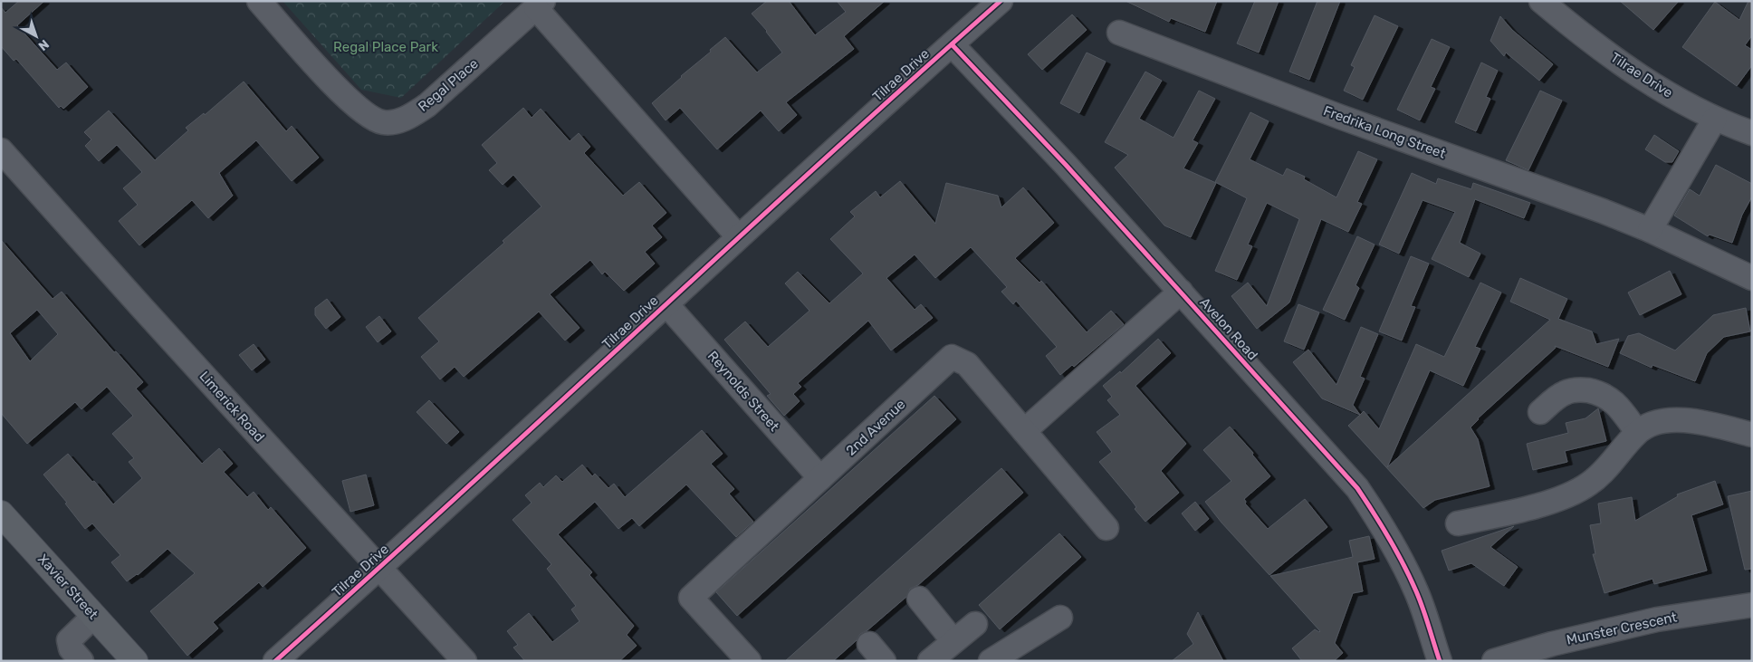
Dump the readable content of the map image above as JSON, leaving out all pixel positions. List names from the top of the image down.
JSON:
{
  "streets": {
    "main road": ["Xavier Street"],
    "street": [
      "Tilrae Drive",
      "Regal Place",
      "Fredrika Long Street",
      "Avelon Road",
      "Reynolds Street",
      "Limerick Road",
      "2nd Avenue",
      "Munster Crescent"
    ]
  },
  "crossings": [
    ["Tilrae Drive", "Regal Place"],
    ["Tilrae Drive", "Avelon Road"],
    ["Tilrae Drive", "Reynolds Street"],
    ["Tilrae Drive", "Limerick Road"],
    ["Reynolds Street", "2nd Avenue"]
  ],
  "parks": ["Regal Place Park"],
  "north": "bottom right"
}
